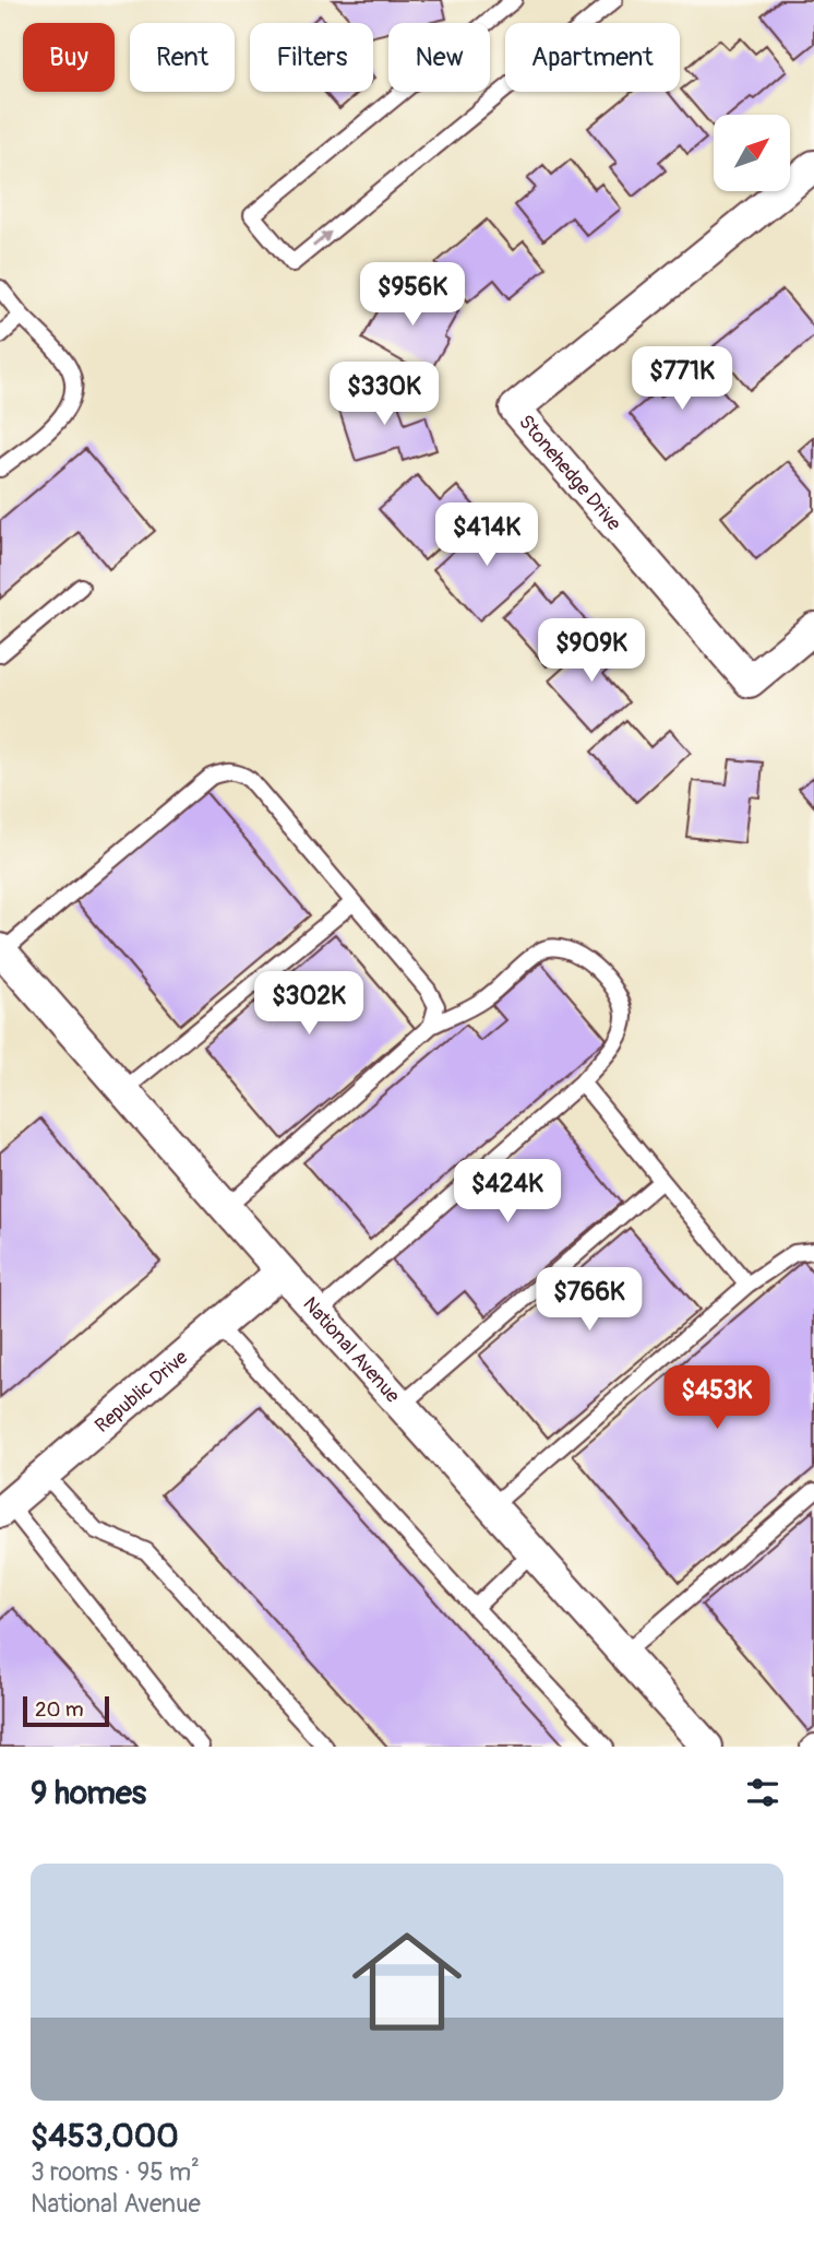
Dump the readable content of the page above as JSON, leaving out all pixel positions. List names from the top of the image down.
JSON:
{
  "streets": {
    "street": ["Stonehedge Drive", "National Avenue", "Republic Drive"]
  },
  "crossings": [
    ["National Avenue", "Republic Drive"]
  ],
  "scale_bar": "20 m",
  "north": "top right",
  "page": {
    "chip": [
      "Buy",
      "Rent",
      "Filters",
      "New",
      "Apartment"
    ],
    "price": [
      "$956K",
      "$771K",
      "$330K",
      "$414K",
      "$909K",
      "$302K",
      "$424K",
      "$766K",
      "$453K"
    ],
    "scale": "20 m",
    "heading": "9 homes",
    "list": [
      {
        "name": "$453,000",
        "note": "3 rooms · 95 m² · National Avenue"
      }
    ]
  }
}
